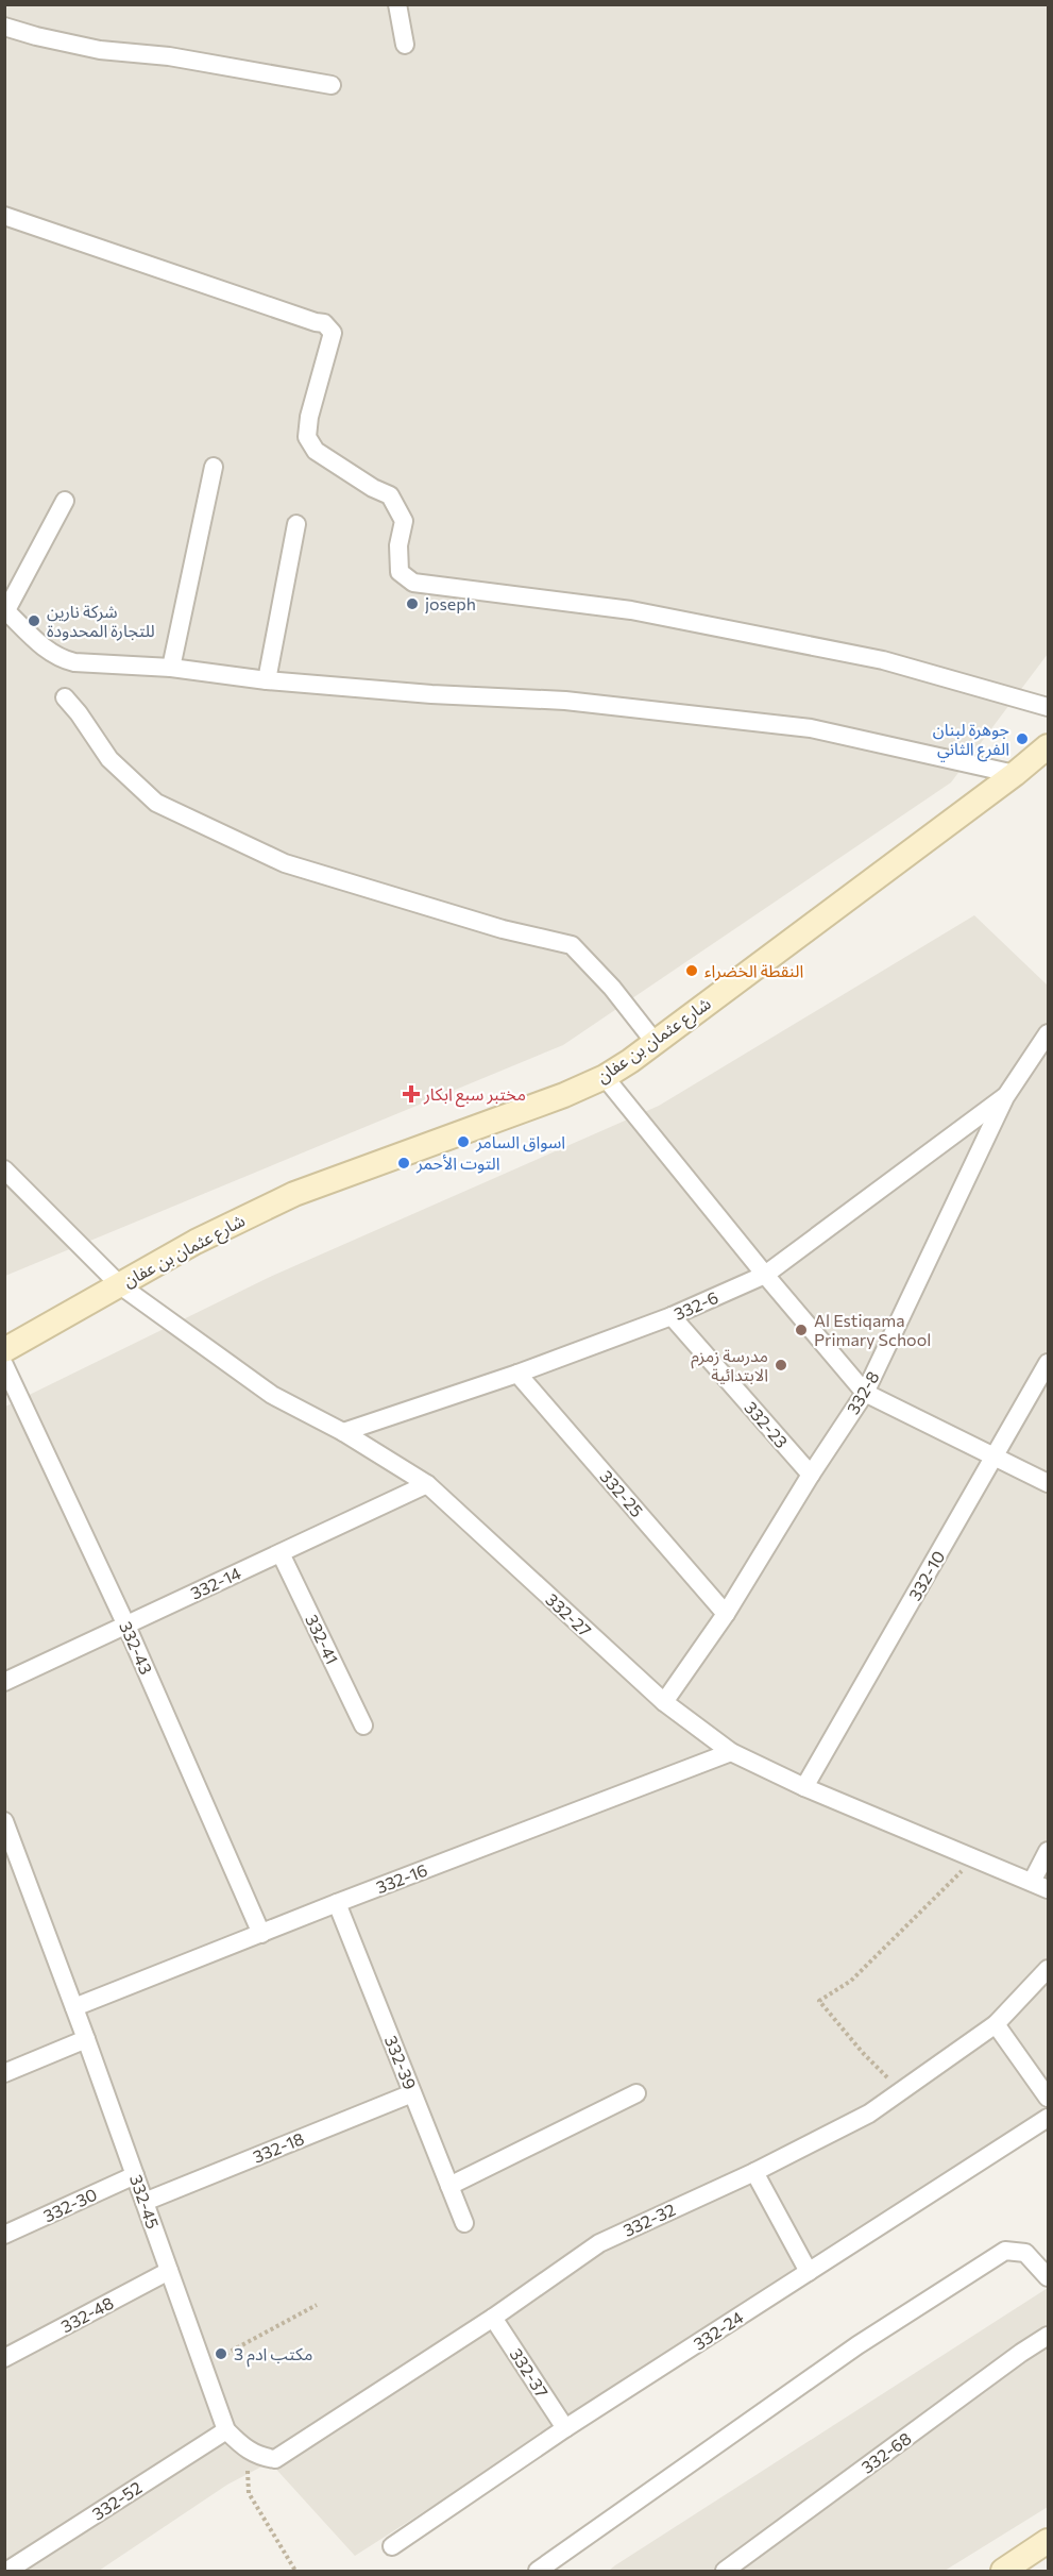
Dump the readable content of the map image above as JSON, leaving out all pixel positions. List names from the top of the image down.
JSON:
{
  "streets": {
    "street": [
      "شارع عثمان بن عفان",
      "332-6",
      "332-8",
      "332-23",
      "332-25",
      "332-10",
      "332-14",
      "332-27",
      "332-41",
      "332-43",
      "332-16",
      "332-39",
      "332-18",
      "332-45",
      "332-30",
      "332-32",
      "332-48",
      "332-24",
      "332-37",
      "332-68",
      "332-52"
    ]
  },
  "crossings": [
    ["شارع عثمان بن عفان", "332-27"],
    ["332-6", "332-8"],
    ["332-6", "332-23"],
    ["332-6", "332-25"],
    ["332-6", "332-27"],
    ["332-8", "332-23"],
    ["332-8", "332-25"],
    ["332-8", "332-27"],
    ["332-10", "332-27"],
    ["332-14", "332-27"],
    ["332-14", "332-41"],
    ["332-14", "332-43"],
    ["332-27", "332-16"],
    ["332-43", "332-16"],
    ["332-16", "332-39"],
    ["332-16", "332-45"],
    ["332-39", "332-18"],
    ["332-18", "332-45"],
    ["332-45", "332-30"],
    ["332-45", "332-32"],
    ["332-45", "332-48"],
    ["332-45", "332-52"],
    ["332-32", "332-37"],
    ["332-24", "332-37"]
  ],
  "places": {
    "other": [
      "joseph",
      "شركة نارين للتجارة المحدودة",
      "جوهرة لبنان الفرع الثاني",
      "النقطة الخضراء",
      "اسواق السامر",
      "التوت الأحمر",
      "Al Estiqama Primary School",
      "مدرسة زمزم الابتدائية",
      "مكتب ادم 3"
    ],
    "health": ["مختبر سبع ابكار"]
  }
}
